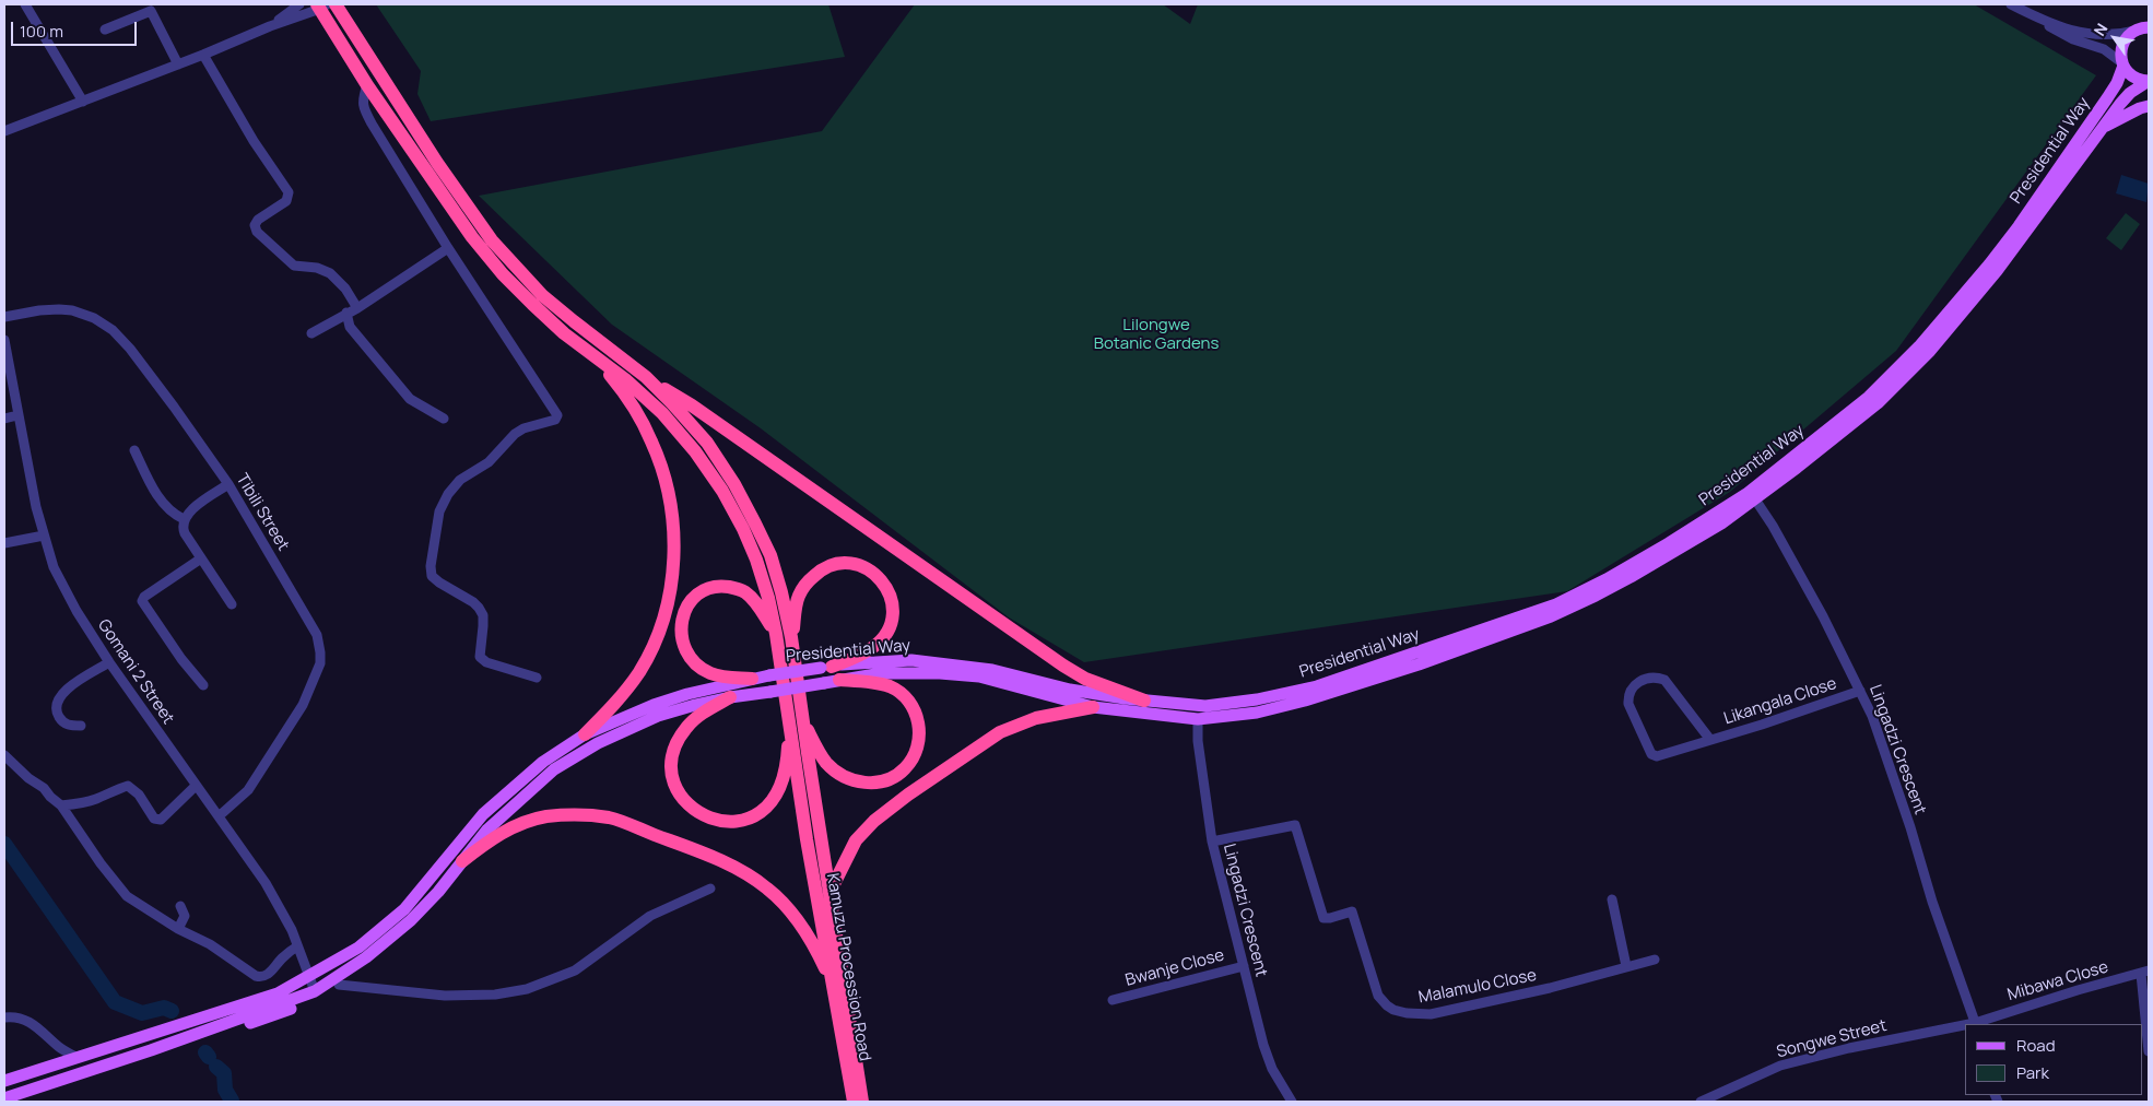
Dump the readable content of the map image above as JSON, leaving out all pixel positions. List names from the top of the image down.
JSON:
{
  "streets": {
    "highway": ["Kamuzu Procession Road"],
    "main road": ["Presidential Way"],
    "street": [
      "Tibili Street",
      "Gomani 2 Street",
      "Likangala Close",
      "Lingadzi Crescent",
      "Bwanje Close",
      "Mibawa Close",
      "Malamulo Close",
      "Songwe Street"
    ]
  },
  "crossings": [
    ["Presidential Way", "Gomani 2 Street"],
    ["Presidential Way", "Lingadzi Crescent"],
    ["Tibili Street", "Gomani 2 Street"],
    ["Likangala Close", "Lingadzi Crescent"],
    ["Lingadzi Crescent", "Bwanje Close"],
    ["Lingadzi Crescent", "Mibawa Close"],
    ["Lingadzi Crescent", "Malamulo Close"]
  ],
  "parks": ["Lilongwe Botanic Gardens"],
  "legend": ["Road", "Park"],
  "scale_bar": "100 m",
  "north": "top left"
}
